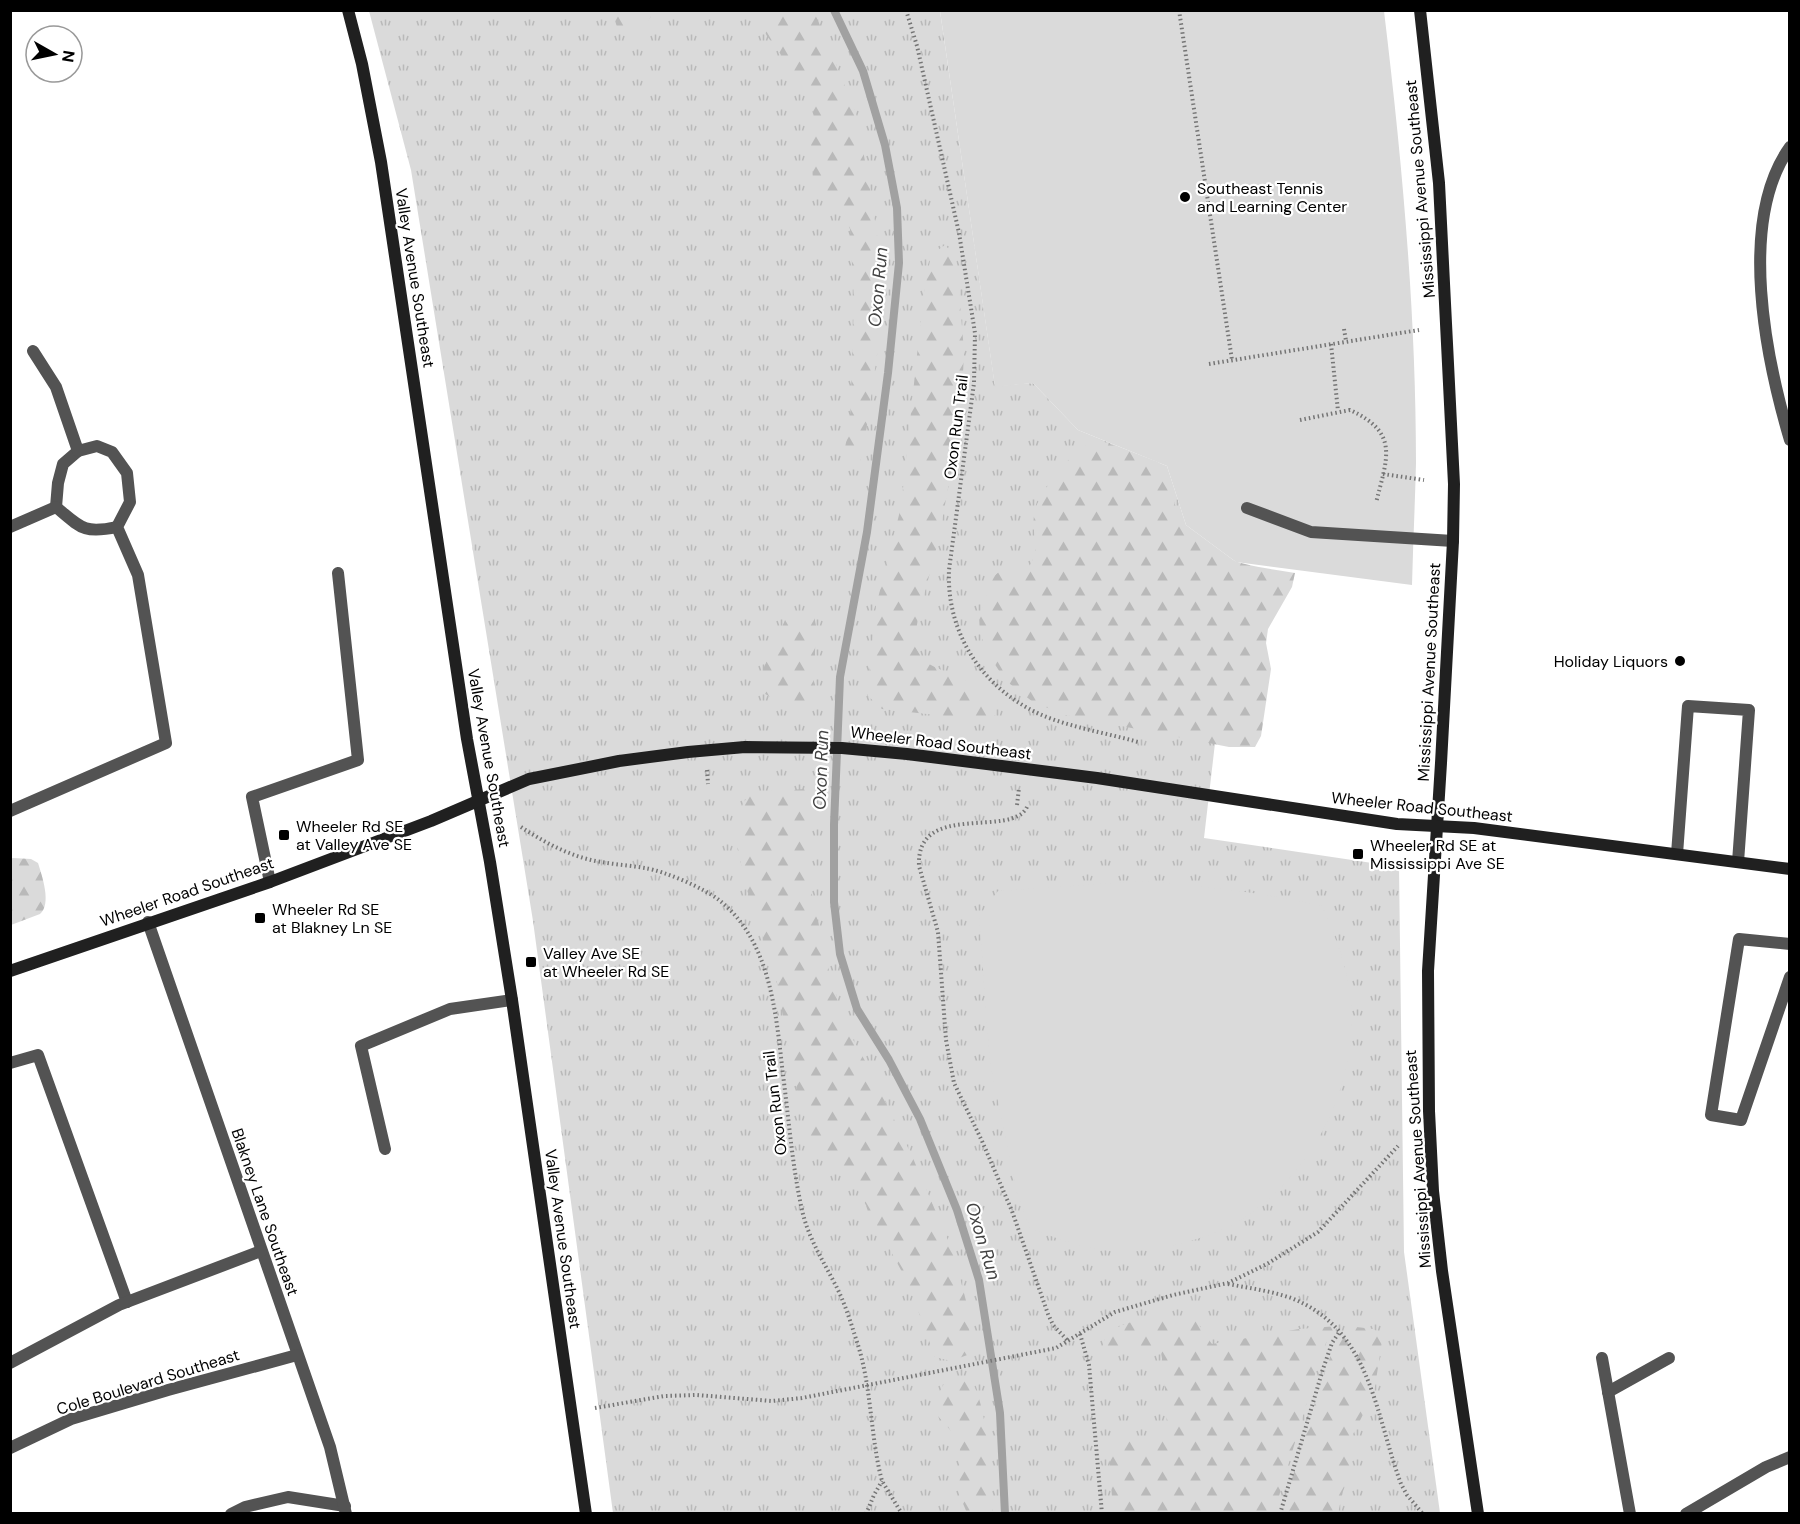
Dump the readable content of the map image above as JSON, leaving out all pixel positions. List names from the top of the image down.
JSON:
{
  "streets": {
    "main road": ["Mississippi Avenue Southeast", "Valley Avenue Southeast", "Wheeler Road Southeast"],
    "street": ["Blakney Lane Southeast", "Cole Boulevard Southeast"],
    "path": ["Oxon Run Trail"]
  },
  "crossings": [
    ["Mississippi Avenue Southeast", "Wheeler Road Southeast"],
    ["Valley Avenue Southeast", "Wheeler Road Southeast"],
    ["Wheeler Road Southeast", "Blakney Lane Southeast"],
    ["Blakney Lane Southeast", "Cole Boulevard Southeast"]
  ],
  "water": ["Oxon Run"],
  "places": {
    "other": ["Southeast Tennis and Learning Center", "Holiday Liquors"],
    "transit": [
      "Wheeler Rd SE at Valley Ave SE",
      "Wheeler Rd SE at Mississippi Ave SE",
      "Wheeler Rd SE at Blakney Ln SE",
      "Valley Ave SE at Wheeler Rd SE"
    ]
  },
  "north": "right"
}
